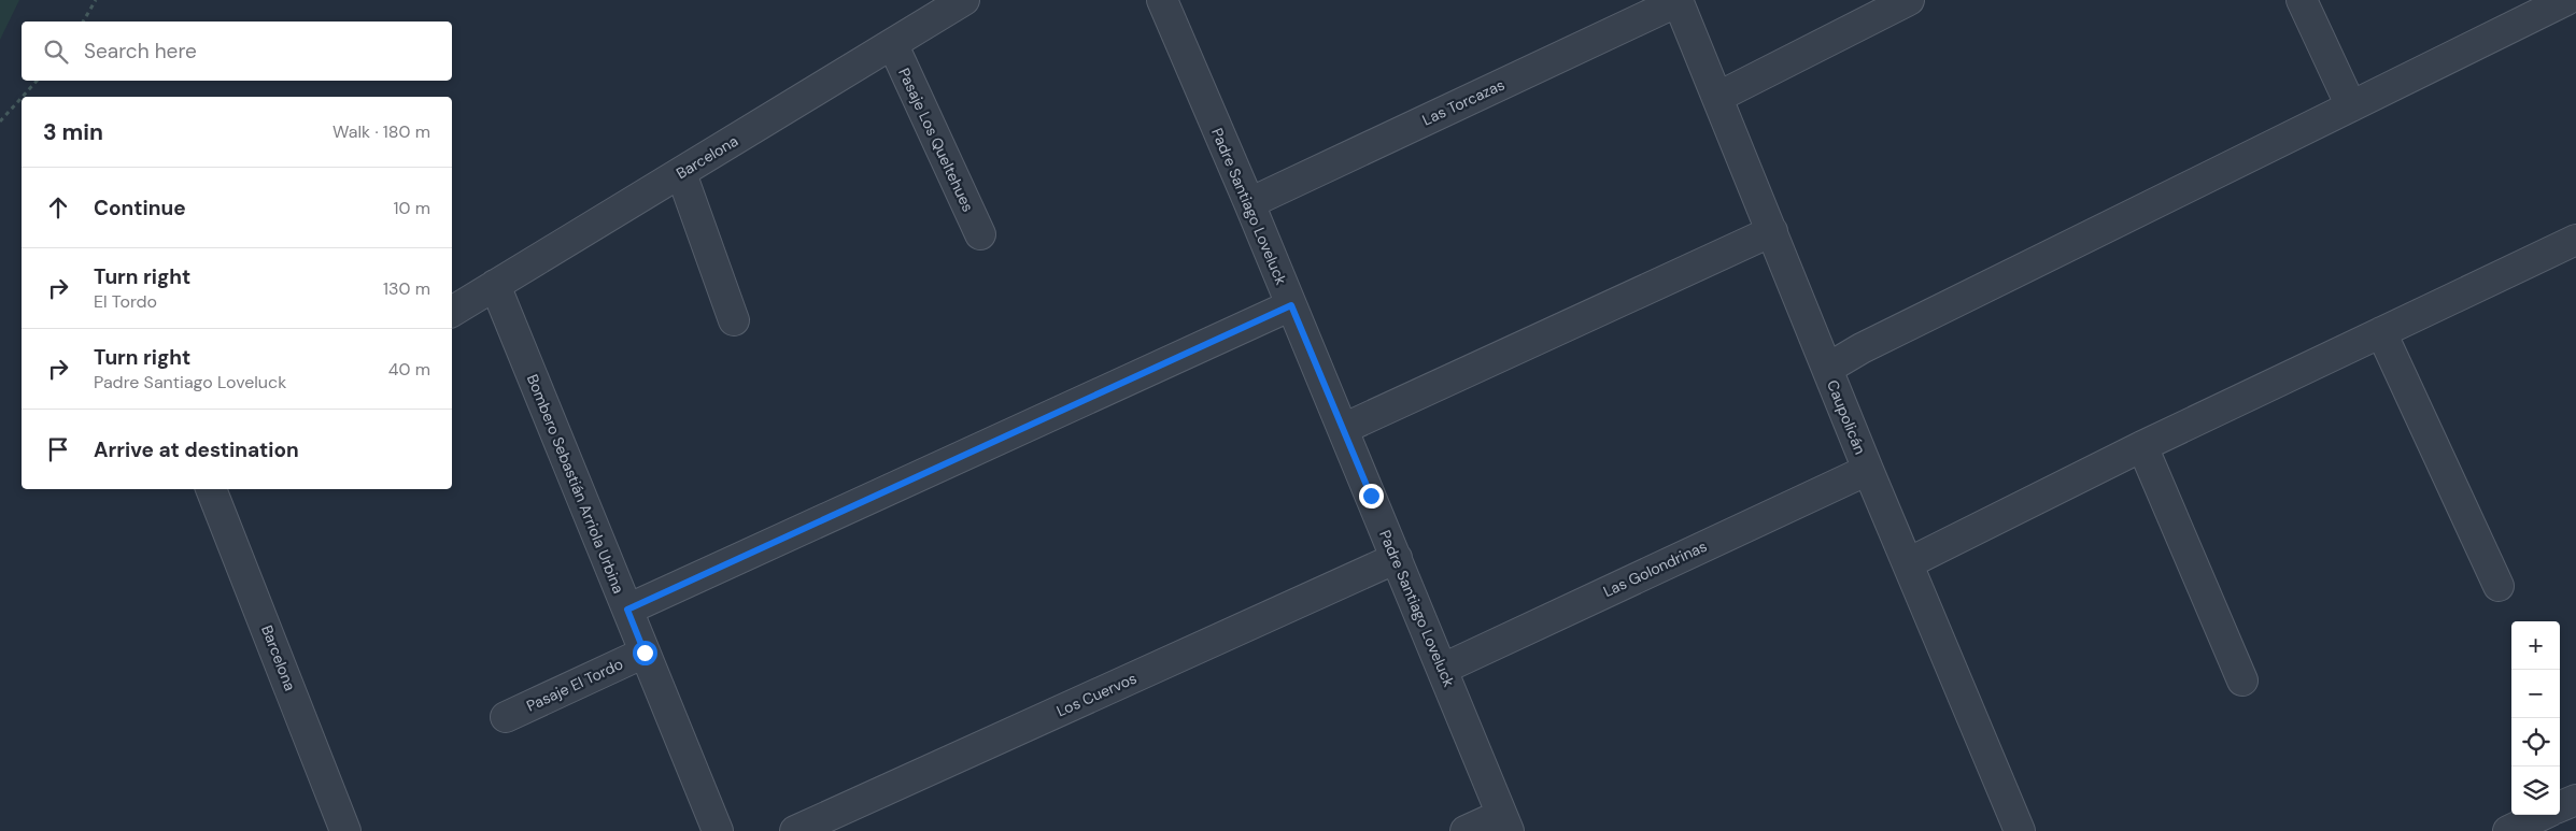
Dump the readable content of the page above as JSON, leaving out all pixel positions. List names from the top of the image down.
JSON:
{
  "streets": {
    "street": [
      "Las Torcazas",
      "Pasaje Los Queltehues",
      "Barcelona",
      "Padre Santiago Loveluck",
      "Caupolicán",
      "Bombero Sebastián Arriola Urbina",
      "Las Golondrinas",
      "Pasaje El Tordo",
      "Los Cuervos"
    ]
  },
  "crossings": [
    ["Las Torcazas", "Padre Santiago Loveluck"],
    ["Las Torcazas", "Caupolicán"],
    ["Pasaje Los Queltehues", "Barcelona"],
    ["Barcelona", "Bombero Sebastián Arriola Urbina"],
    ["Padre Santiago Loveluck", "Las Golondrinas"],
    ["Padre Santiago Loveluck", "Los Cuervos"],
    ["Caupolicán", "Las Golondrinas"],
    ["Bombero Sebastián Arriola Urbina", "Pasaje El Tordo"]
  ],
  "page": {
    "search": "Search here",
    "heading": ["3 min", "Walk · 180 m"],
    "list": [
      ["Continue", "10 m"],
      ["Turn right", "El Tordo", "130 m"],
      ["Turn right", "Padre Santiago Loveluck", "40 m"],
      "Arrive at destination"
    ],
    "map_buttons": ["+", "−"]
  }
}
